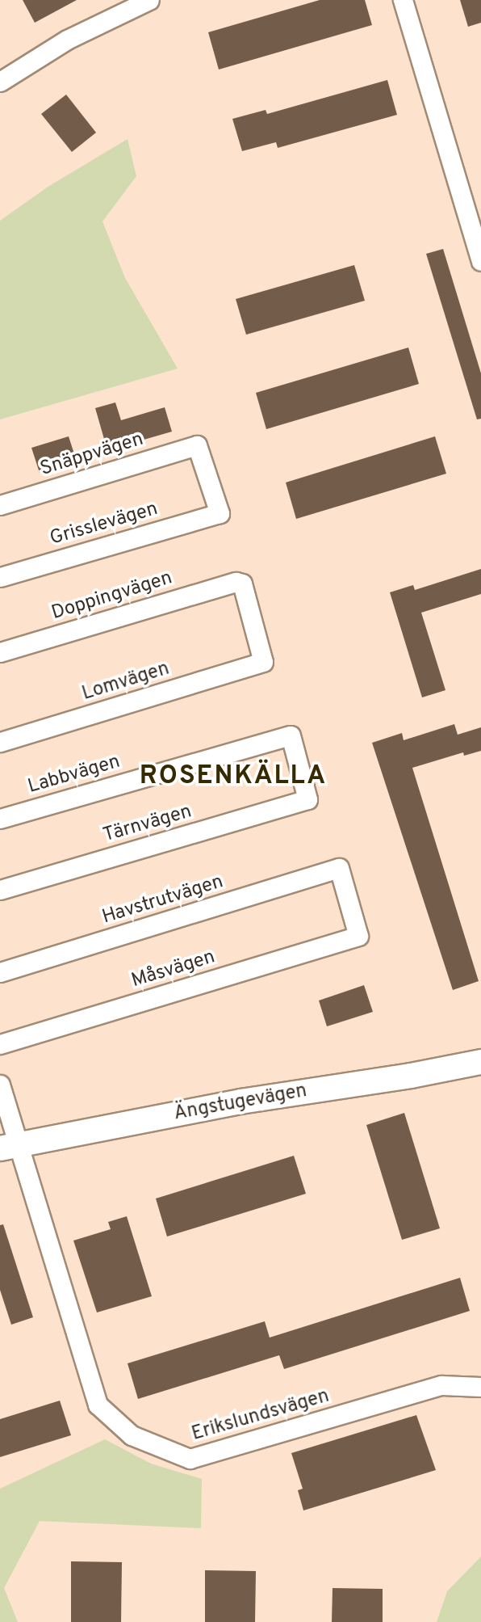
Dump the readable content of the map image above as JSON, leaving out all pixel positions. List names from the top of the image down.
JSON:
{
  "streets": {
    "street": [
      "Snäppvägen",
      "Grisslevägen",
      "Doppingvägen",
      "Lomvägen",
      "Labbvägen",
      "Tärnvägen",
      "Havstrutvägen",
      "Måsvägen",
      "Ängstugevägen",
      "Erikslundsvägen"
    ]
  },
  "crossings": [
    ["Snäppvägen", "Grisslevägen"],
    ["Doppingvägen", "Lomvägen"],
    ["Labbvägen", "Tärnvägen"],
    ["Havstrutvägen", "Måsvägen"],
    ["Ängstugevägen", "Erikslundsvägen"]
  ],
  "districts": ["ROSENKÄLLA"]
}
